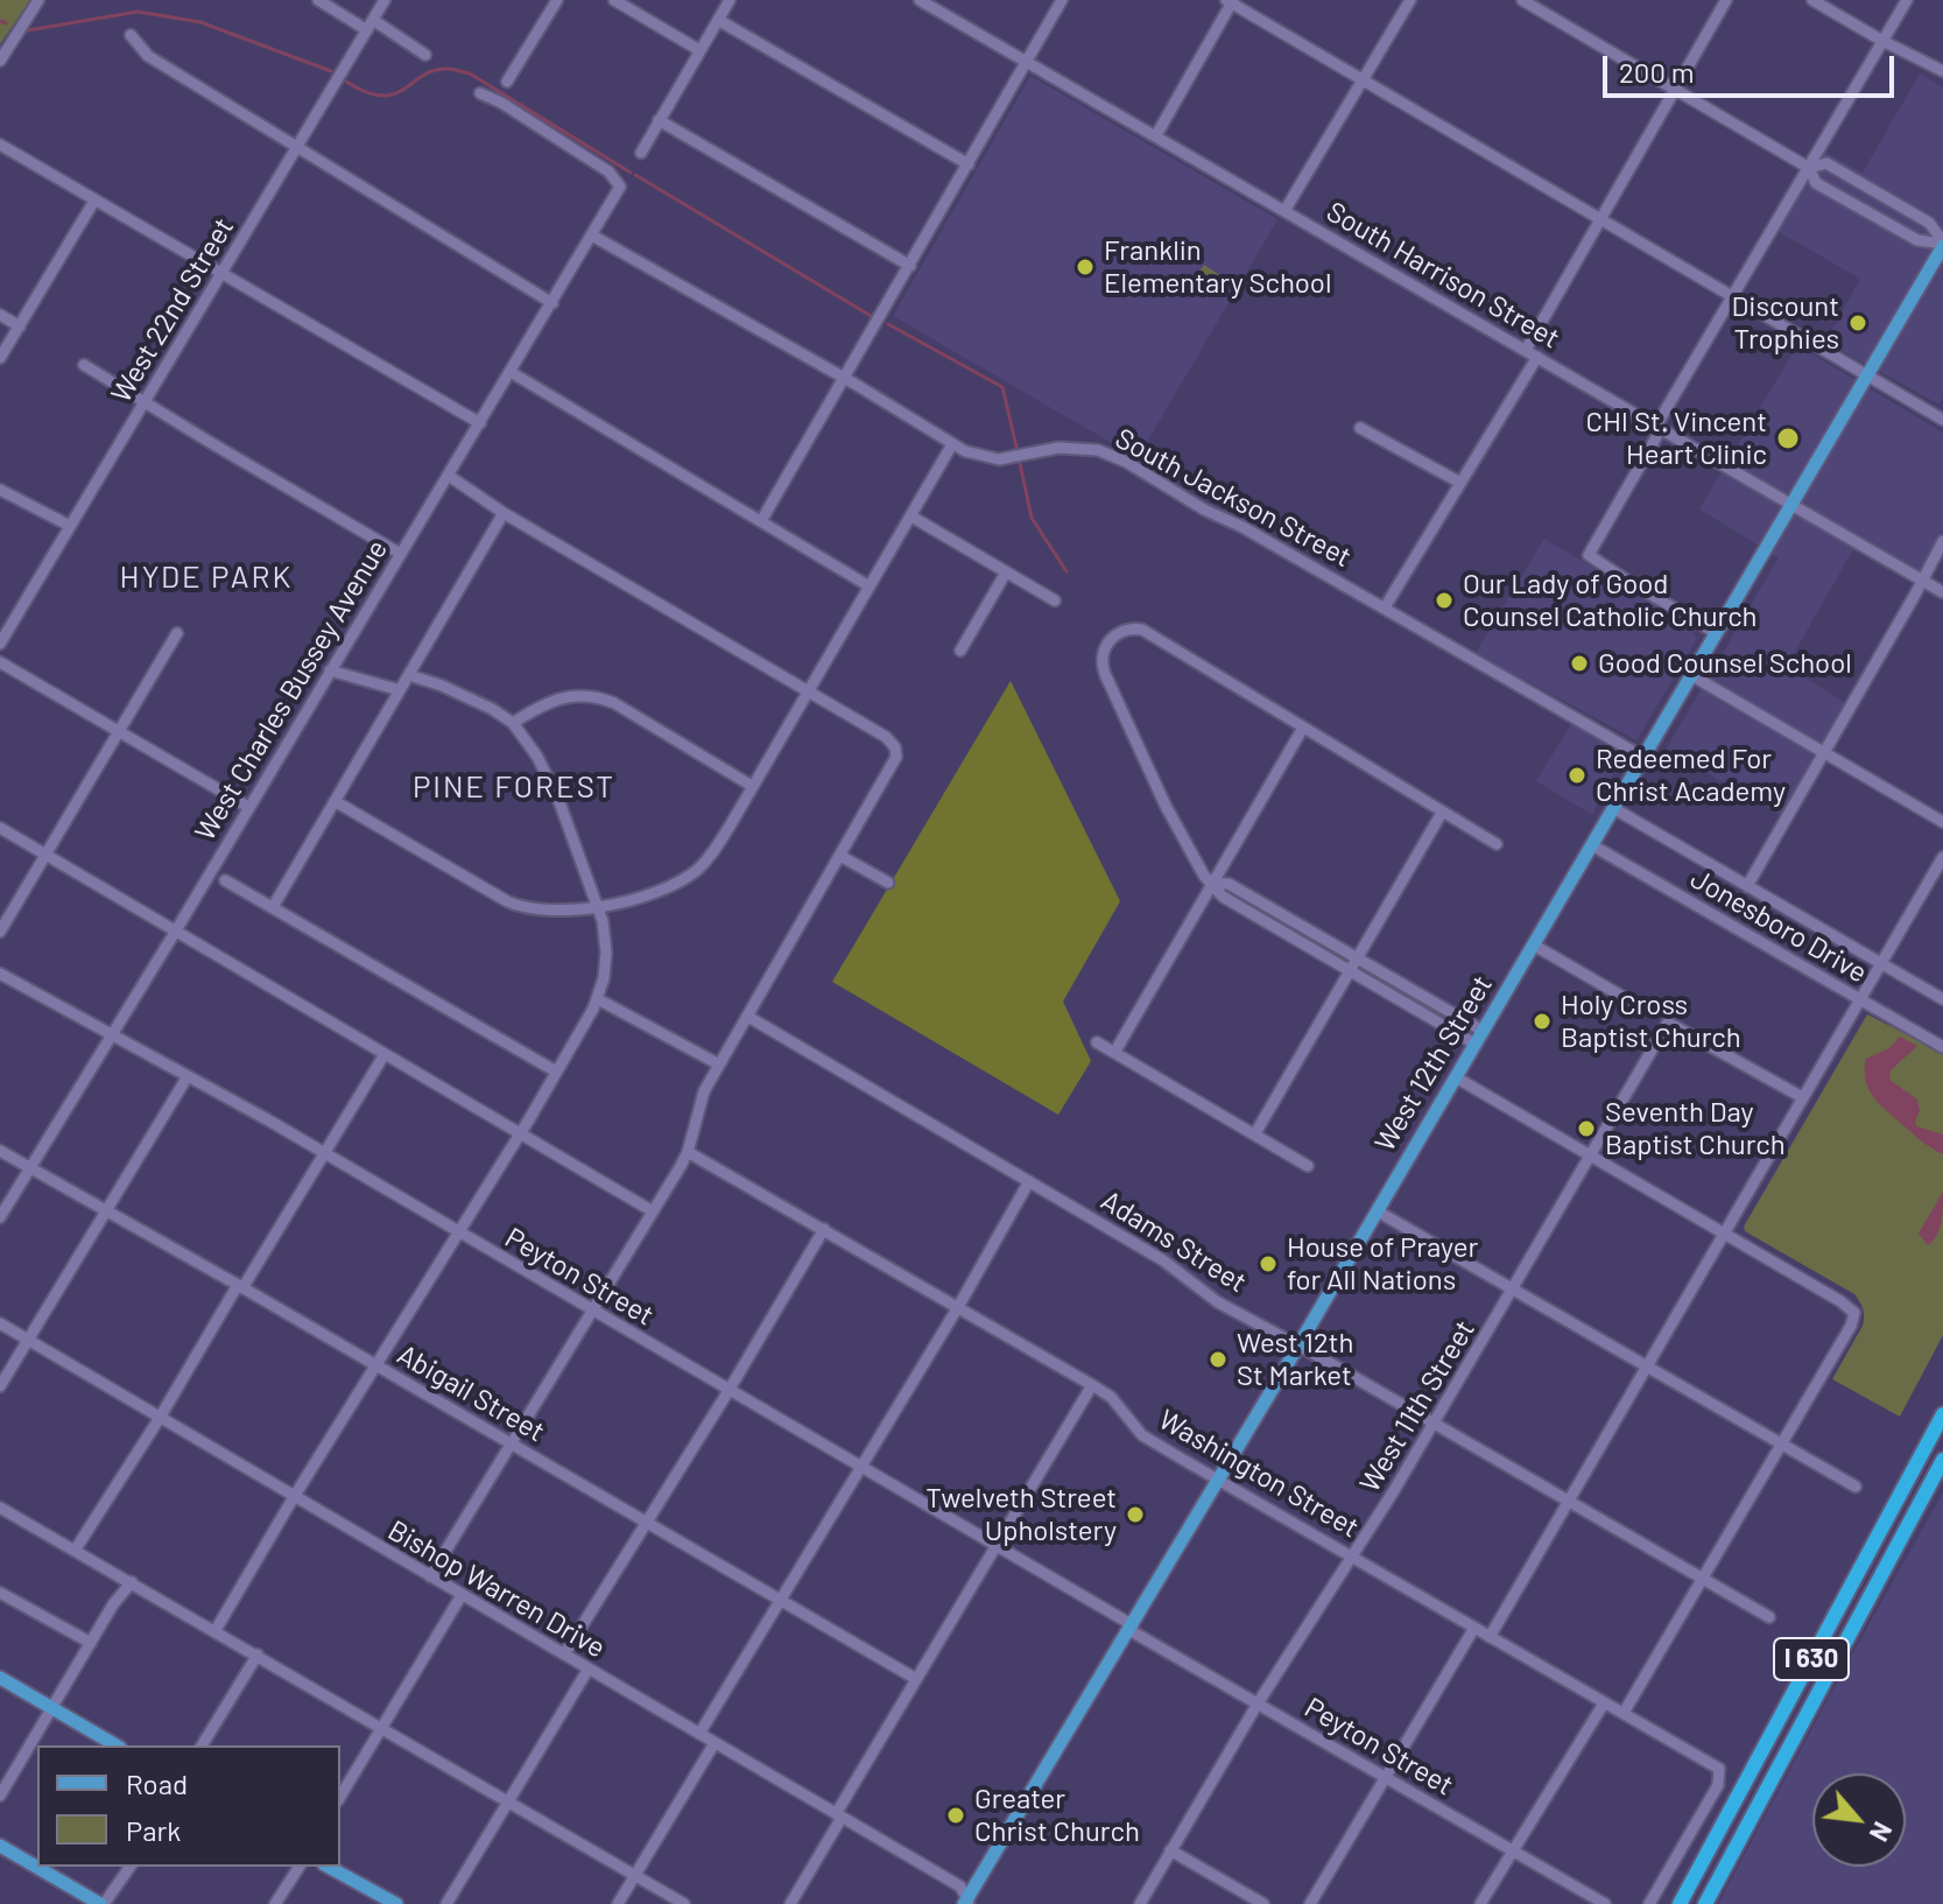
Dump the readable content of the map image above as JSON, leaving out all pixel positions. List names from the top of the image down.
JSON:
{
  "streets": {
    "highway": ["I 630"],
    "main road": ["West 12th Street"],
    "street": [
      "South Harrison Street",
      "West 22nd Street",
      "South Jackson Street",
      "West Charles Bussey Avenue",
      "Jonesboro Drive",
      "Adams Street",
      "Peyton Street",
      "Abigail Street",
      "West 11th Street",
      "Washington Street",
      "Bishop Warren Drive"
    ]
  },
  "crossings": [
    ["South Harrison Street", "West 12th Street"],
    ["South Jackson Street", "West Charles Bussey Avenue"],
    ["South Jackson Street", "West 12th Street"],
    ["West Charles Bussey Avenue", "Peyton Street"],
    ["West Charles Bussey Avenue", "Abigail Street"],
    ["Jonesboro Drive", "West 12th Street"],
    ["West 12th Street", "Adams Street"],
    ["West 12th Street", "Peyton Street"],
    ["West 12th Street", "Washington Street"],
    ["West 12th Street", "Bishop Warren Drive"],
    ["Adams Street", "West 11th Street"],
    ["Peyton Street", "West 11th Street"],
    ["West 11th Street", "Washington Street"]
  ],
  "districts": ["HYDE PARK", "PINE FOREST"],
  "places": [
    "Franklin Elementary School",
    "Discount Trophies",
    "CHI St. Vincent Heart Clinic",
    "Our Lady of Good Counsel Catholic Church",
    "Good Counsel School",
    "Redeemed For Christ Academy",
    "Holy Cross Baptist Church",
    "Seventh Day Baptist Church",
    "House of Prayer for All Nations",
    "West 12th St Market",
    "Twelveth Street Upholstery",
    "Greater Christ Church"
  ],
  "legend": ["Road", "Park"],
  "scale_bar": "200 m",
  "north": "bottom right"
}
